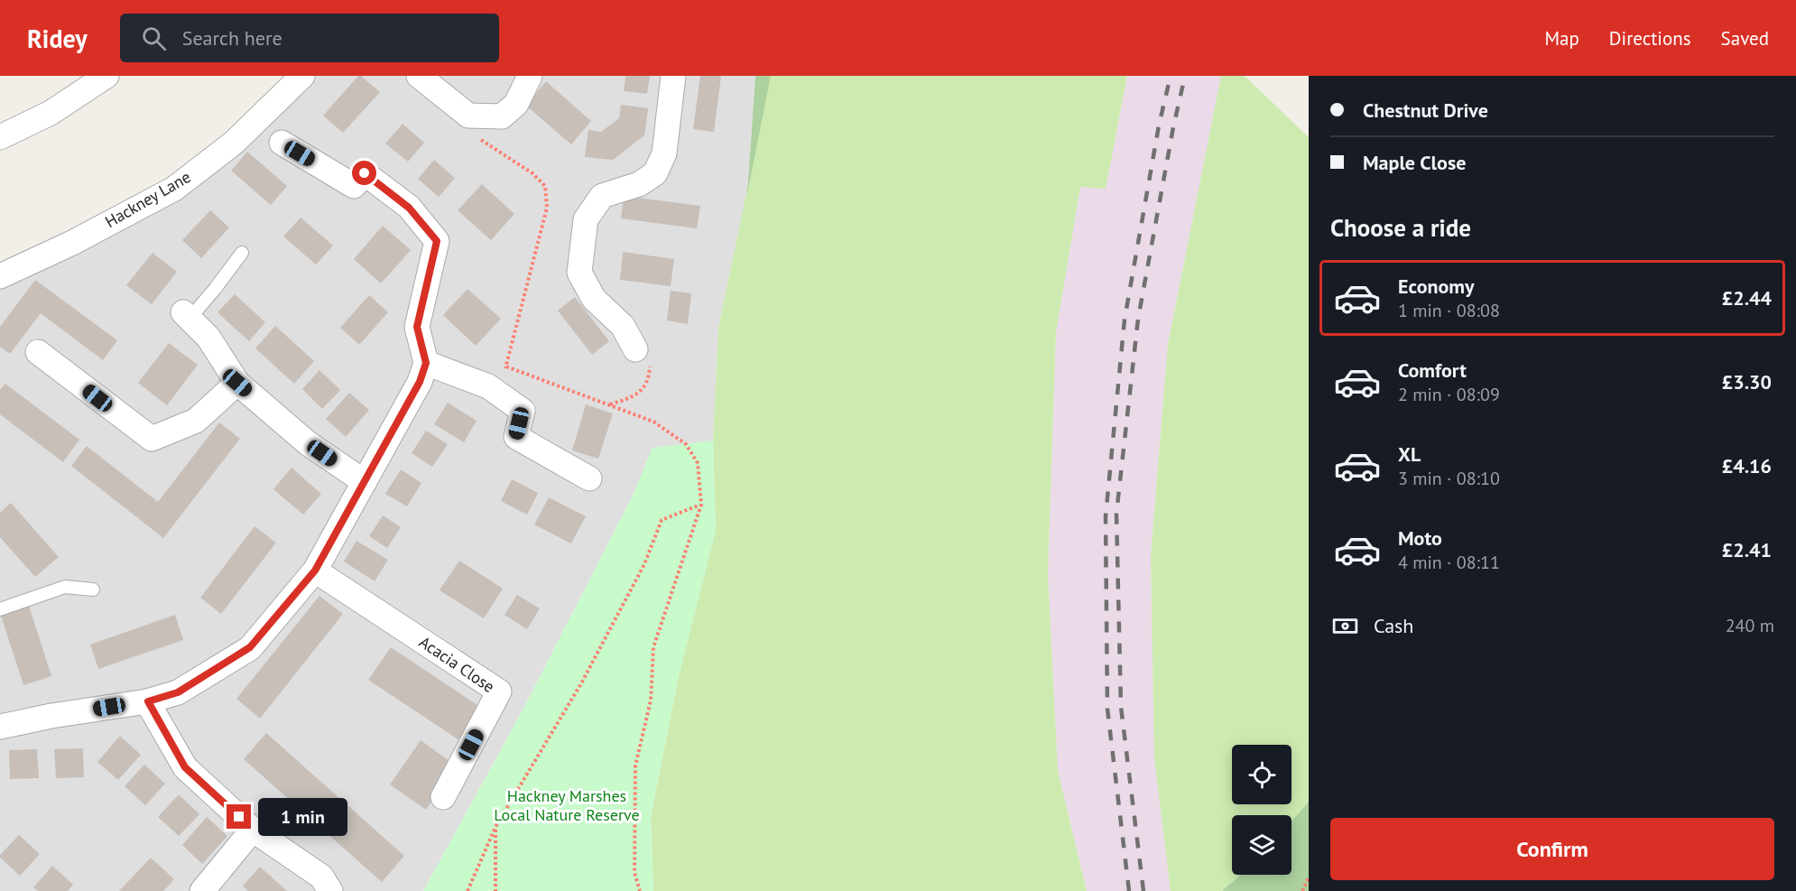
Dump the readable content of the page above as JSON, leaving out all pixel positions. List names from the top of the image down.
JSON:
{
  "streets": {
    "street": ["Hackney Lane", "Acacia Close"]
  },
  "parks": ["Hackney Marshes Local Nature Reserve"],
  "page": {
    "header": "Ridey",
    "search": "Search here",
    "nav": ["Map", "Directions", "Saved"],
    "banner": ["Chestnut Drive", "Maple Close"],
    "heading": "Choose a ride",
    "list": [
      {
        "name": "Economy",
        "note": "1 min · 08:08",
        "value": "£2.44"
      },
      {
        "name": "Comfort",
        "note": "2 min · 08:09",
        "value": "£3.30"
      },
      {
        "name": "XL",
        "note": "3 min · 08:10",
        "value": "£4.16"
      },
      {
        "name": "Moto",
        "note": "4 min · 08:11",
        "value": "£2.41"
      }
    ],
    "pay": ["Cash", "240 m"],
    "bubble": "1 min",
    "buttons": "Confirm"
  }
}
